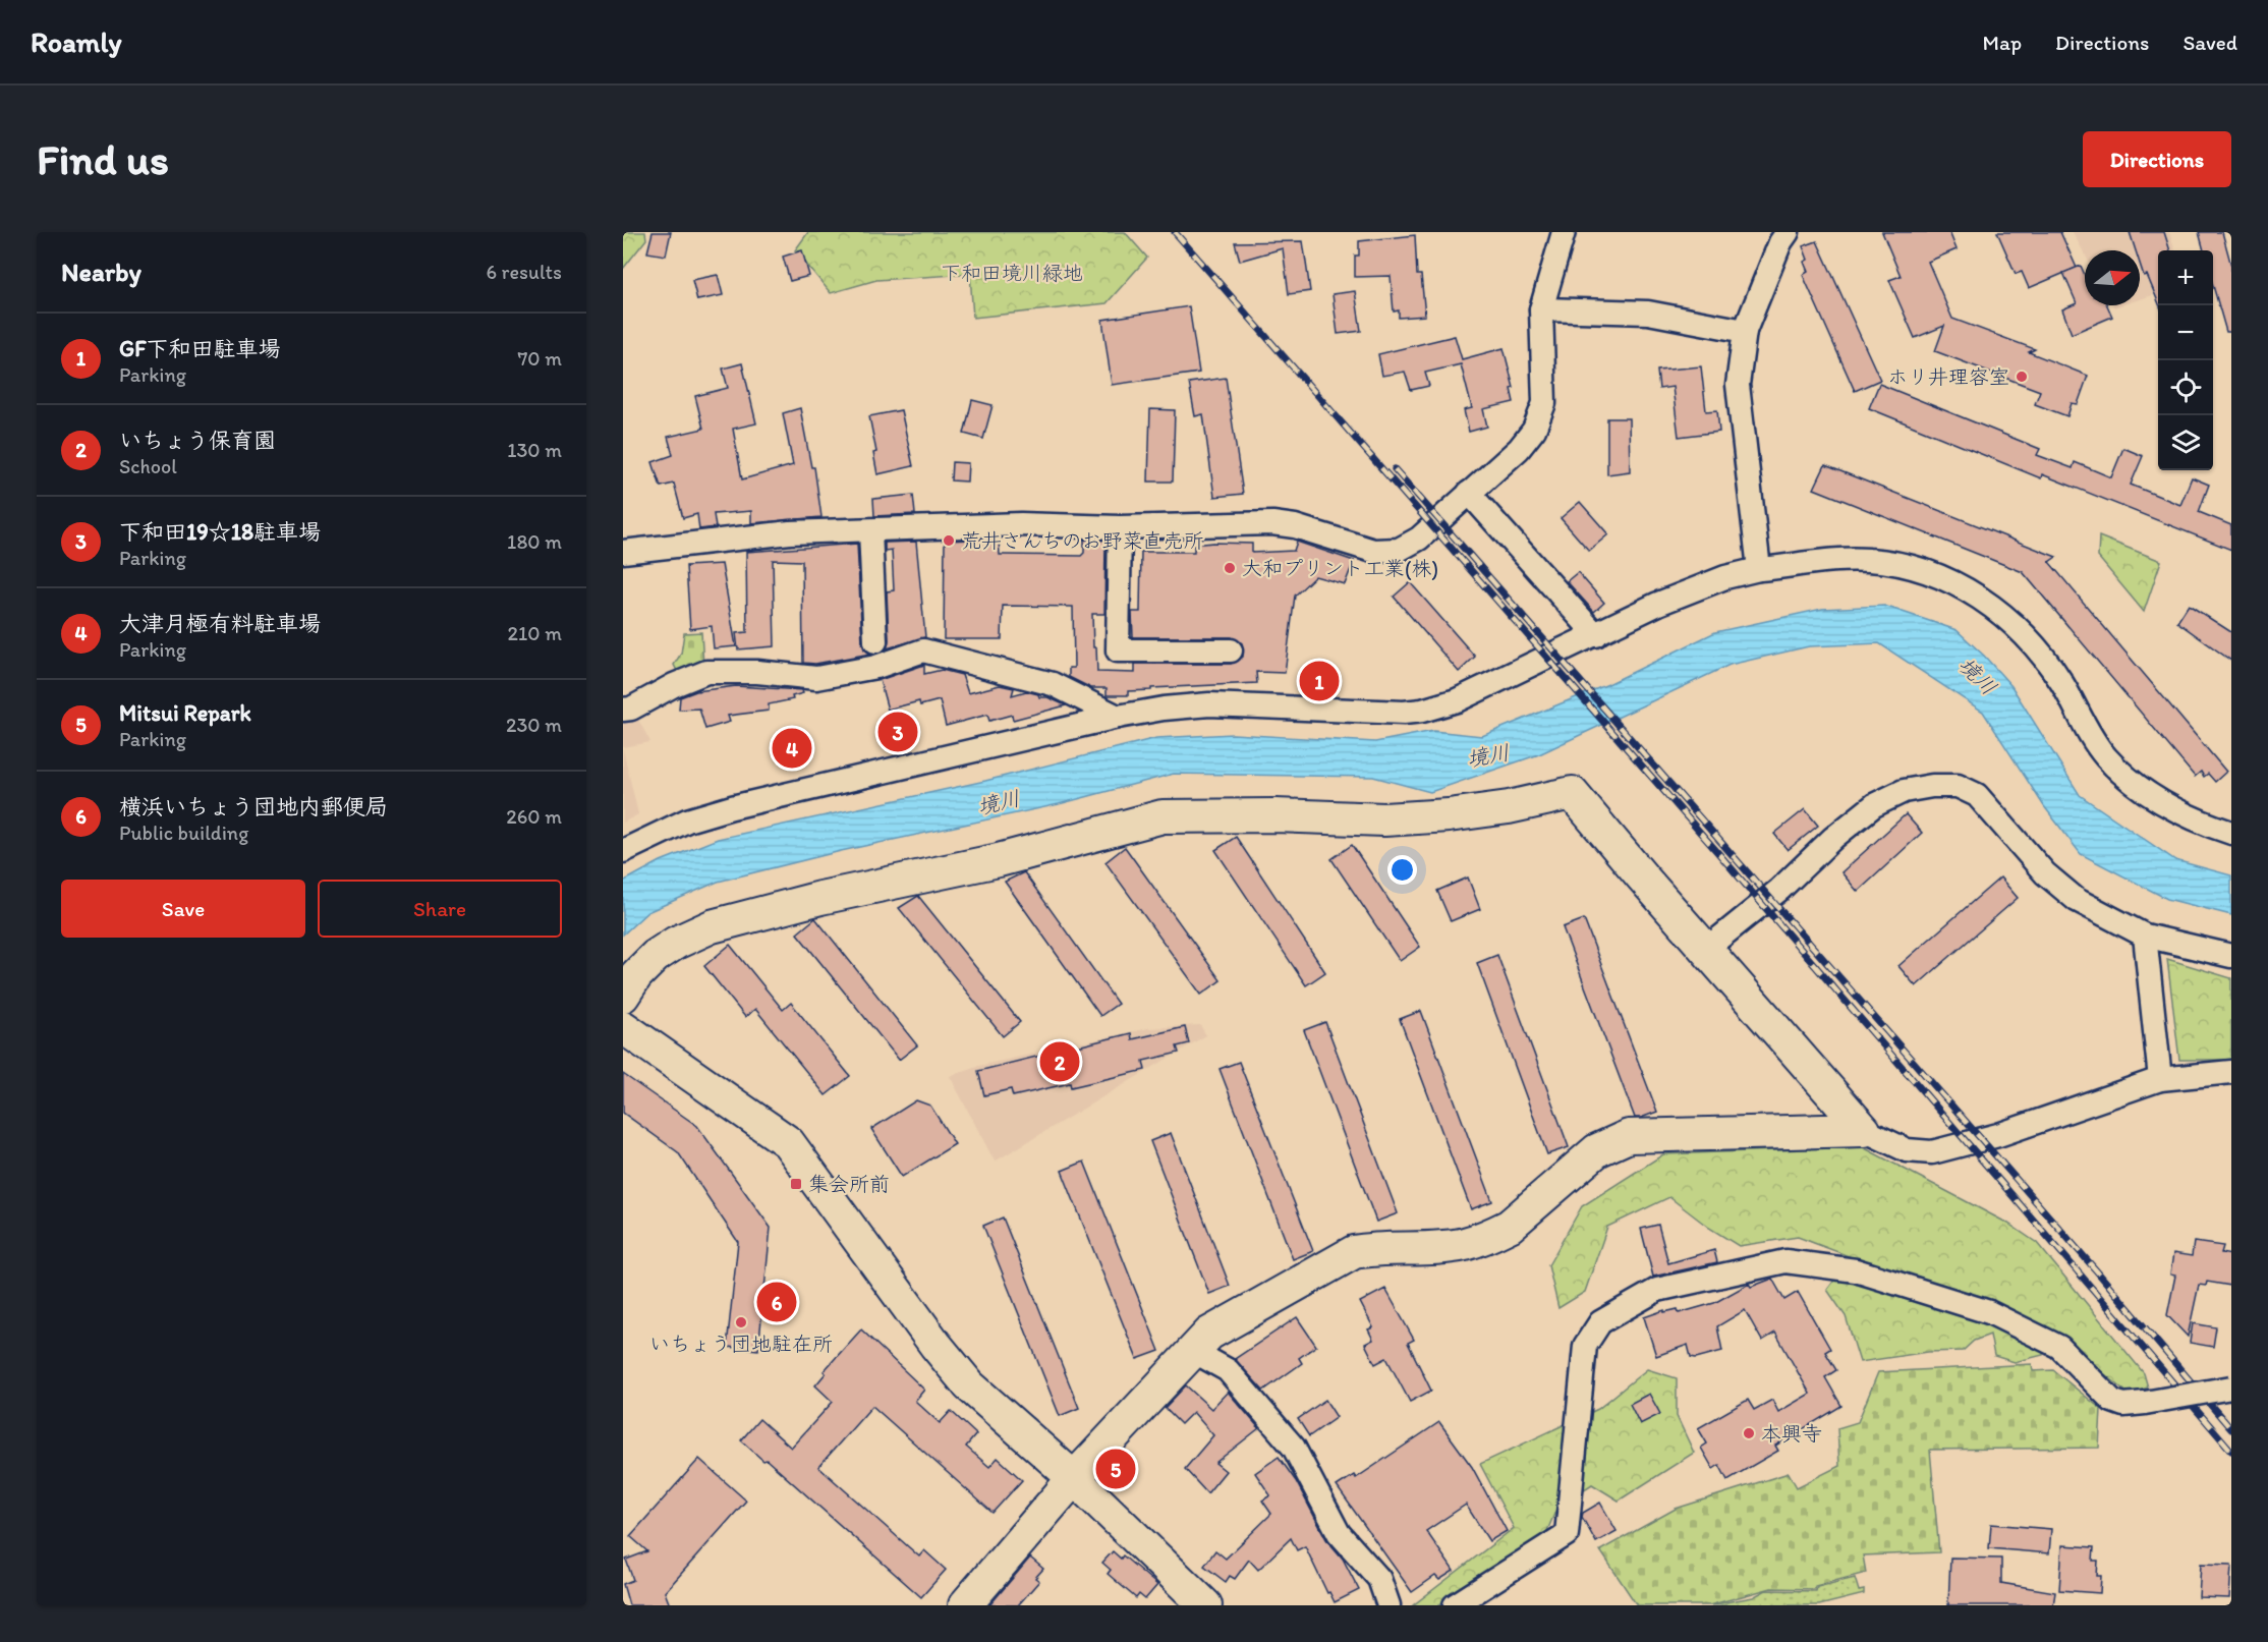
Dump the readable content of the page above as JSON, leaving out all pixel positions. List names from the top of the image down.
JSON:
{
  "water": ["境川"],
  "parks": ["下和田境川緑地"],
  "places": {
    "other": [
      "ホリ井理容室",
      "荒井さんちのお野菜直売所",
      "大和プリント工業(株)",
      "いちょう団地駐在所",
      "本興寺"
    ],
    "transit": ["集会所前"]
  },
  "north": "right",
  "page": {
    "header": "Roamly",
    "nav": ["Map", "Directions", "Saved"],
    "buttons": [
      "Directions",
      ["Save", "Share"]
    ],
    "title": "Find us",
    "heading": ["Nearby", "6 results"],
    "map_buttons": ["+", "−"],
    "list": [
      {
        "mark": "1",
        "name": "GF下和田駐車場",
        "note": "Parking",
        "value": "70 m"
      },
      {
        "mark": "2",
        "name": "いちょう保育園",
        "note": "School",
        "value": "130 m"
      },
      {
        "mark": "3",
        "name": "下和田19☆18駐車場",
        "note": "Parking",
        "value": "180 m"
      },
      {
        "mark": "4",
        "name": "大津月極有料駐車場",
        "note": "Parking",
        "value": "210 m"
      },
      {
        "mark": "5",
        "name": "Mitsui Repark",
        "note": "Parking",
        "value": "230 m"
      },
      {
        "mark": "6",
        "name": "横浜いちょう団地内郵便局",
        "note": "Public building",
        "value": "260 m"
      }
    ],
    "pins": [
      "1",
      "3",
      "4",
      "2",
      "6",
      "5"
    ]
  }
}
